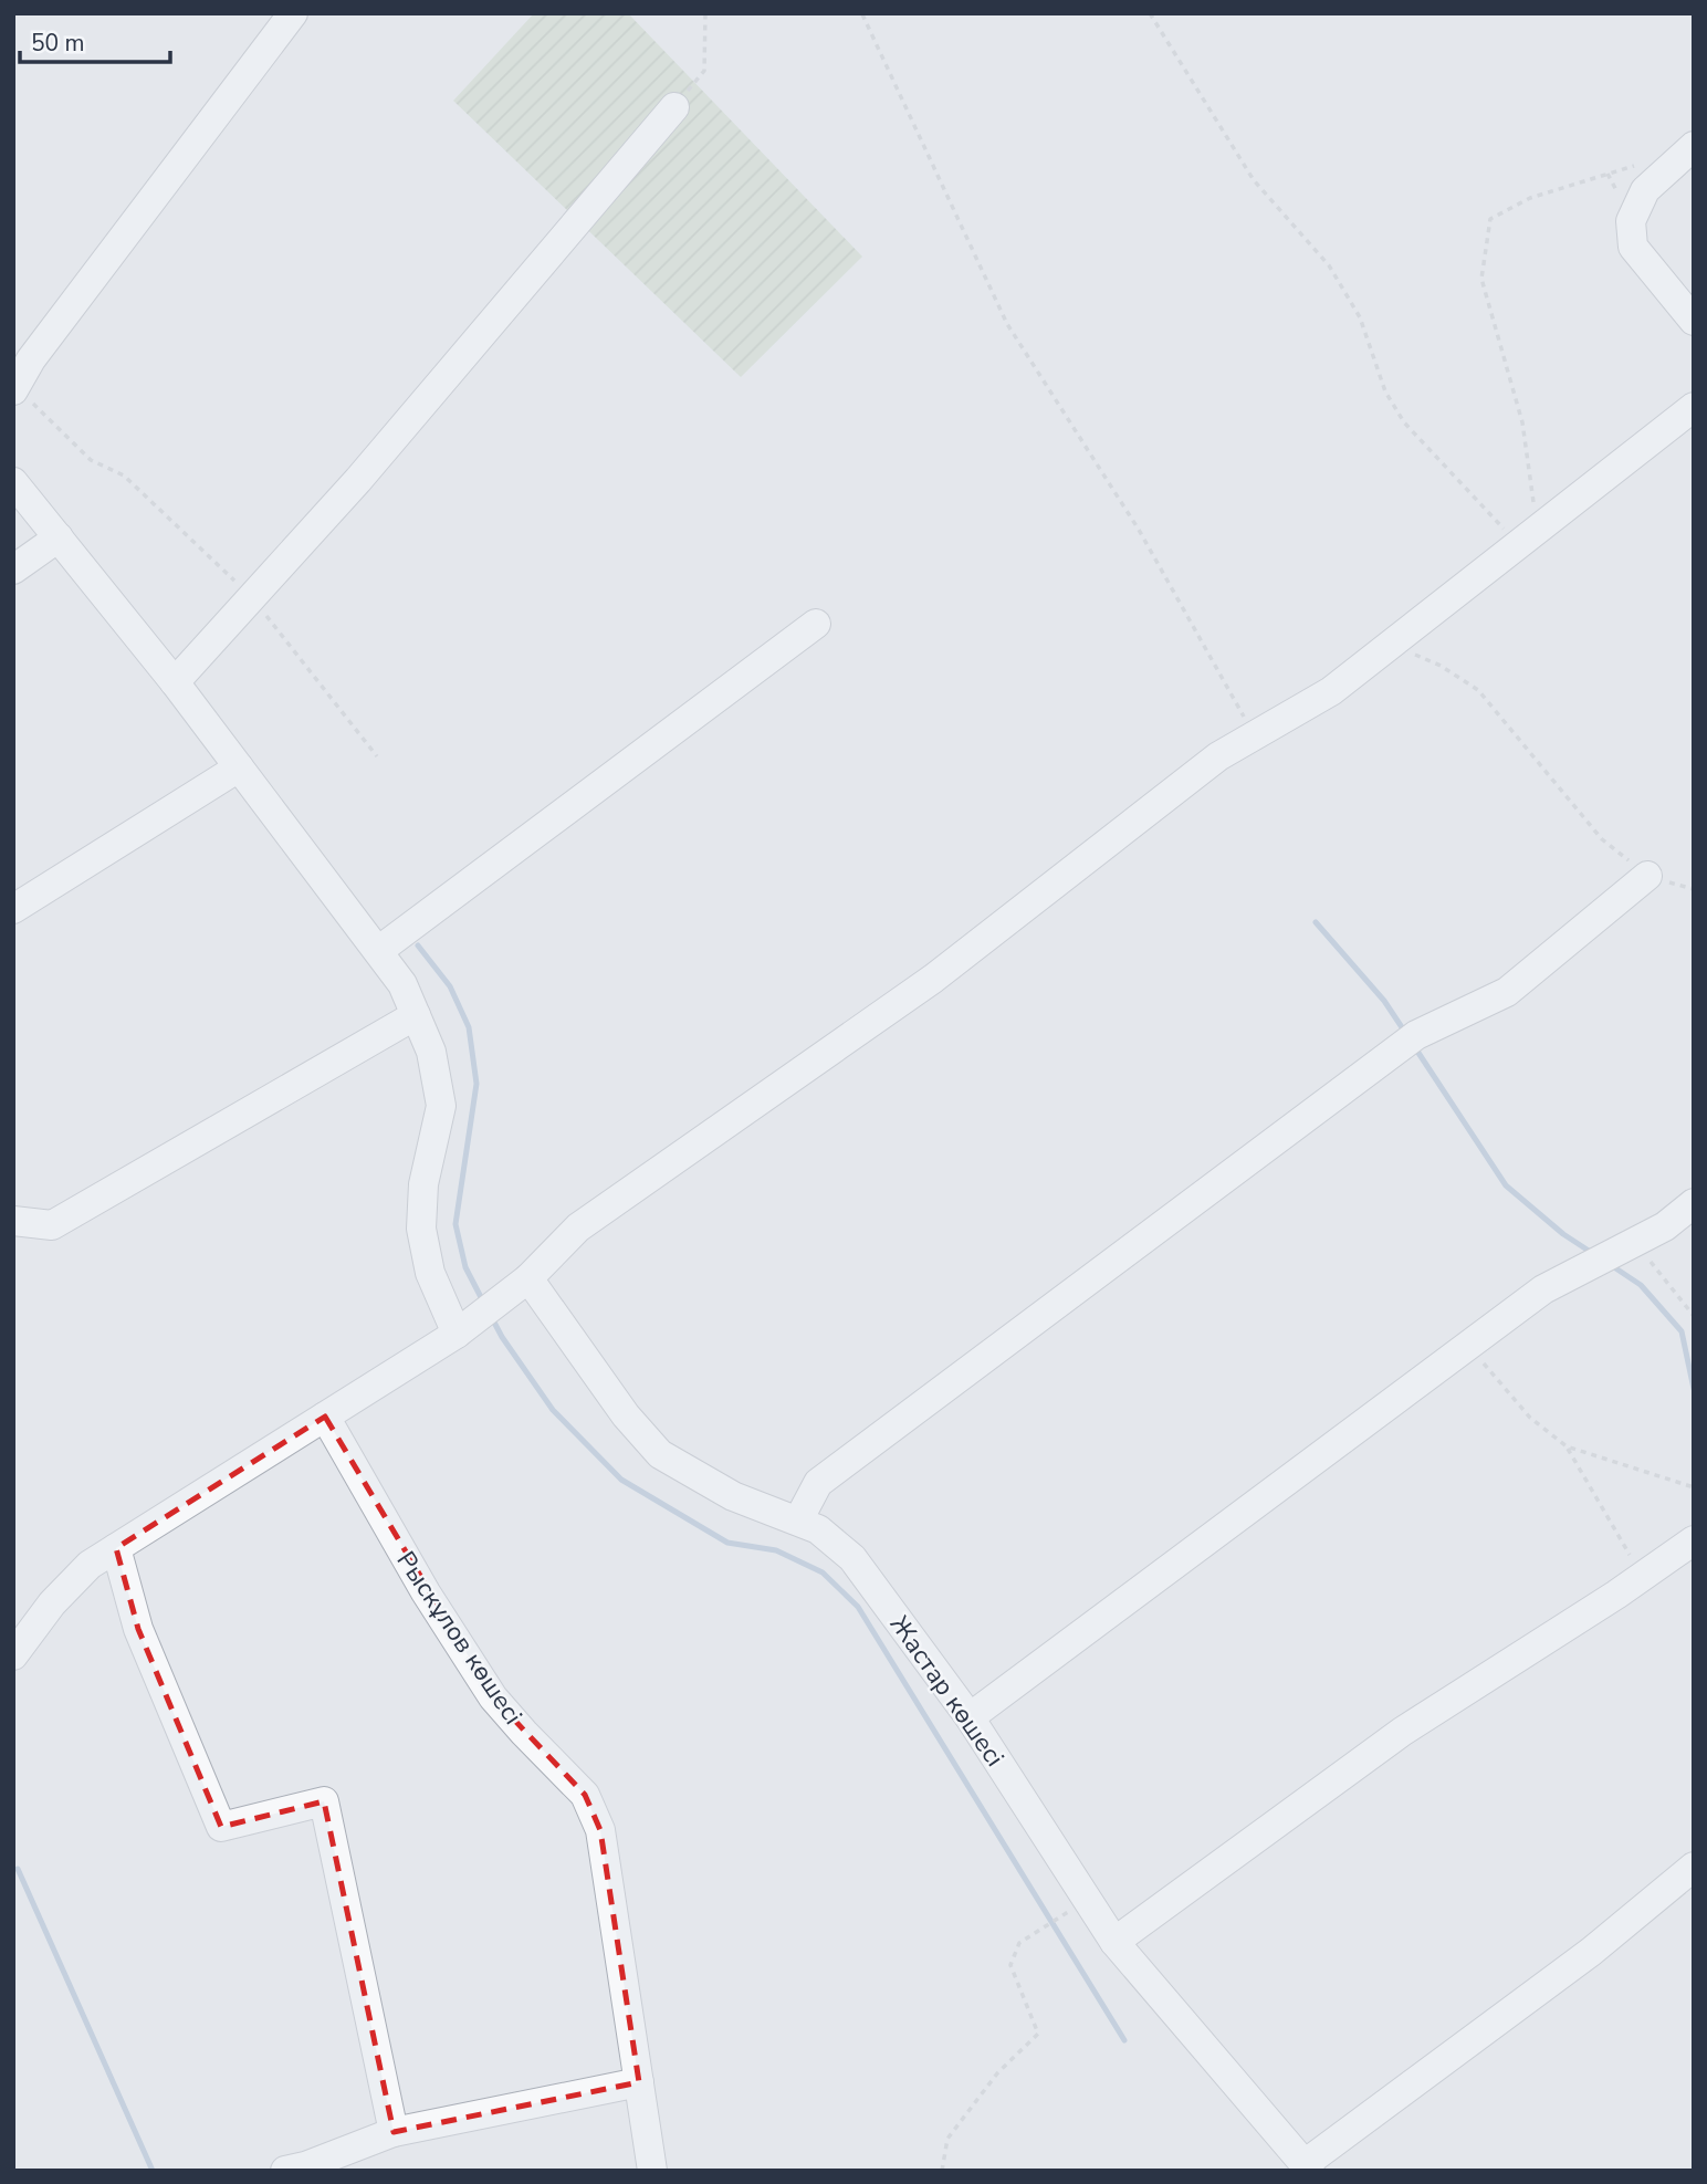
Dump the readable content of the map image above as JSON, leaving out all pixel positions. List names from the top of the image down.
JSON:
{
  "streets": {
    "street": ["Рыскұлов көшесі", "Жастар көшесі"]
  },
  "scale_bar": "50 m"
}
